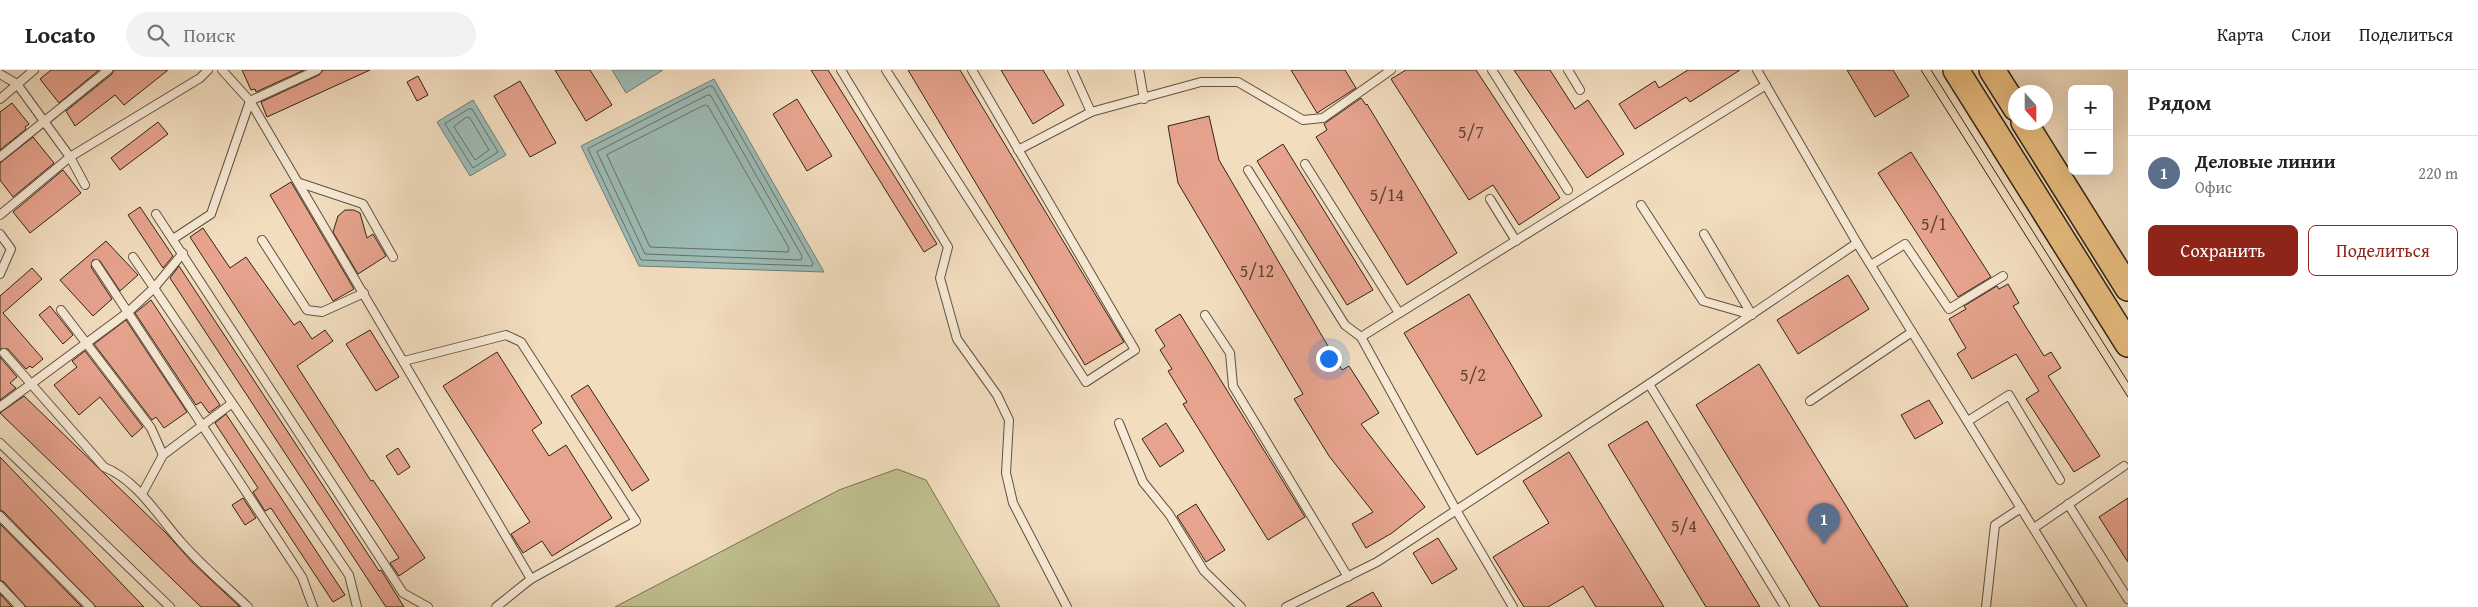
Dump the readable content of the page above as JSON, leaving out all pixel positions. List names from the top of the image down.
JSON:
{
  "house_numbers": [
    "5/7",
    "5/14",
    "5/1",
    "5/12",
    "5/2",
    "5/4"
  ],
  "north": "bottom",
  "page": {
    "header": "Locato",
    "search": "Поиск",
    "nav": ["Карта", "Слои", "Поделиться"],
    "heading": "Рядом",
    "map_buttons": ["+", "−"],
    "list": [
      {
        "mark": "1",
        "name": "Деловые линии",
        "note": "Офис",
        "value": "220 m"
      }
    ],
    "buttons": ["Сохранить", "Поделиться"],
    "pins": "1"
  }
}
